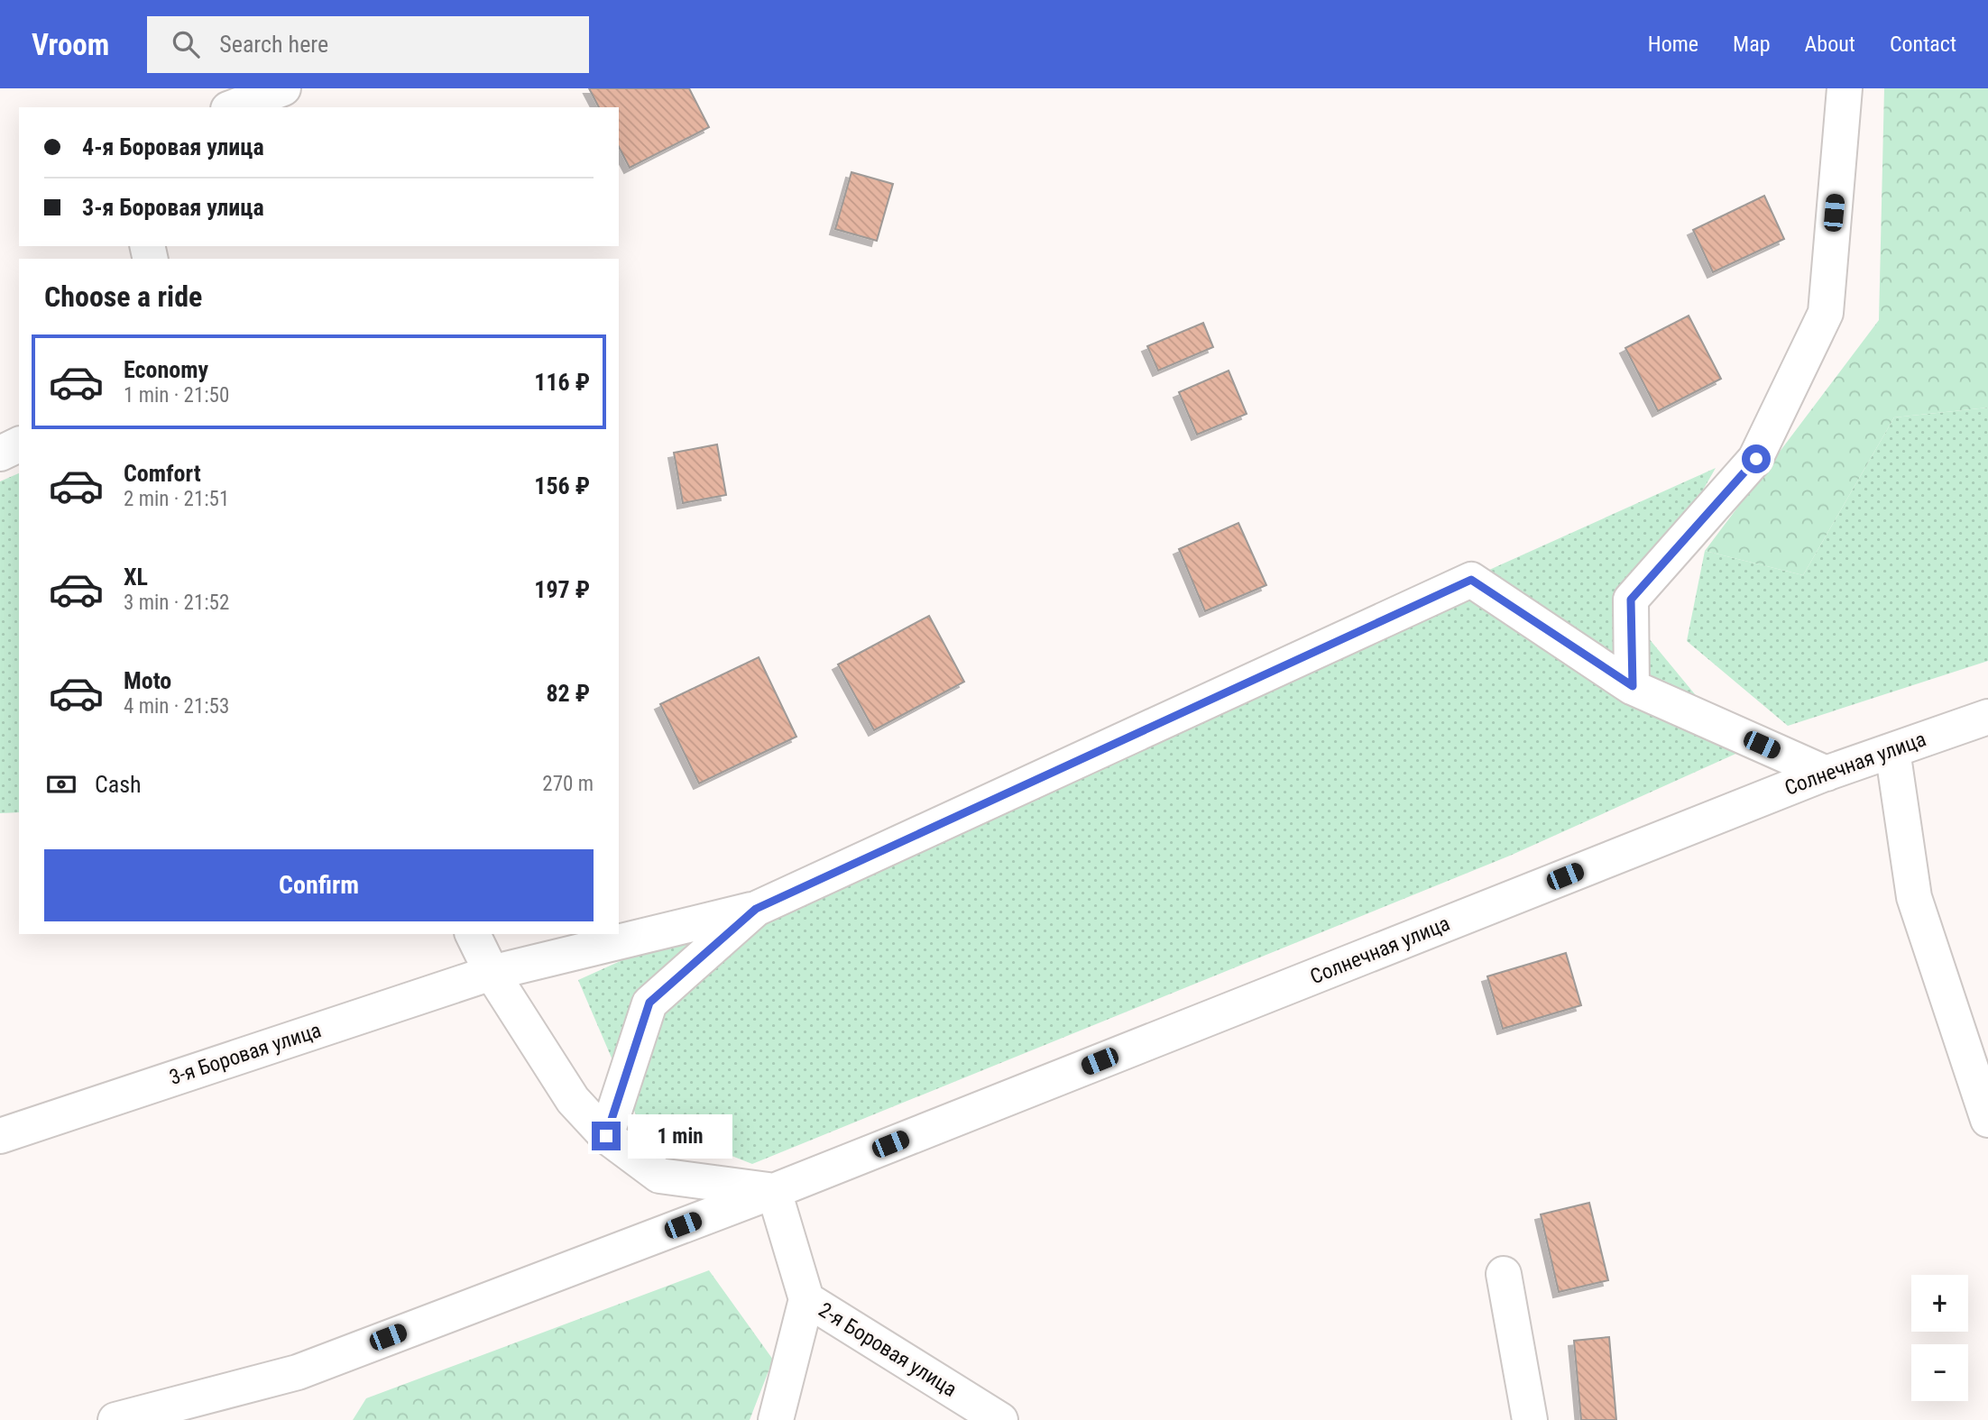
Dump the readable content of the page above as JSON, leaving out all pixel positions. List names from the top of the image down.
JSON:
{
  "streets": {
    "street": ["Солнечная улица", "3-я Боровая улица", "2-я Боровая улица"]
  },
  "crossings": [
    ["Солнечная улица", "2-я Боровая улица"]
  ],
  "page": {
    "header": "Vroom",
    "search": "Search here",
    "nav": [
      "Home",
      "Map",
      "About",
      "Contact"
    ],
    "banner": ["4-я Боровая улица", "3-я Боровая улица"],
    "heading": "Choose a ride",
    "list": [
      {
        "name": "Economy",
        "note": "1 min · 21:50",
        "value": "116 ₽"
      },
      {
        "name": "Comfort",
        "note": "2 min · 21:51",
        "value": "156 ₽"
      },
      {
        "name": "XL",
        "note": "3 min · 21:52",
        "value": "197 ₽"
      },
      {
        "name": "Moto",
        "note": "4 min · 21:53",
        "value": "82 ₽"
      }
    ],
    "pay": ["Cash", "270 m"],
    "buttons": "Confirm",
    "bubble": "1 min",
    "map_buttons": ["+", "−"]
  }
}
